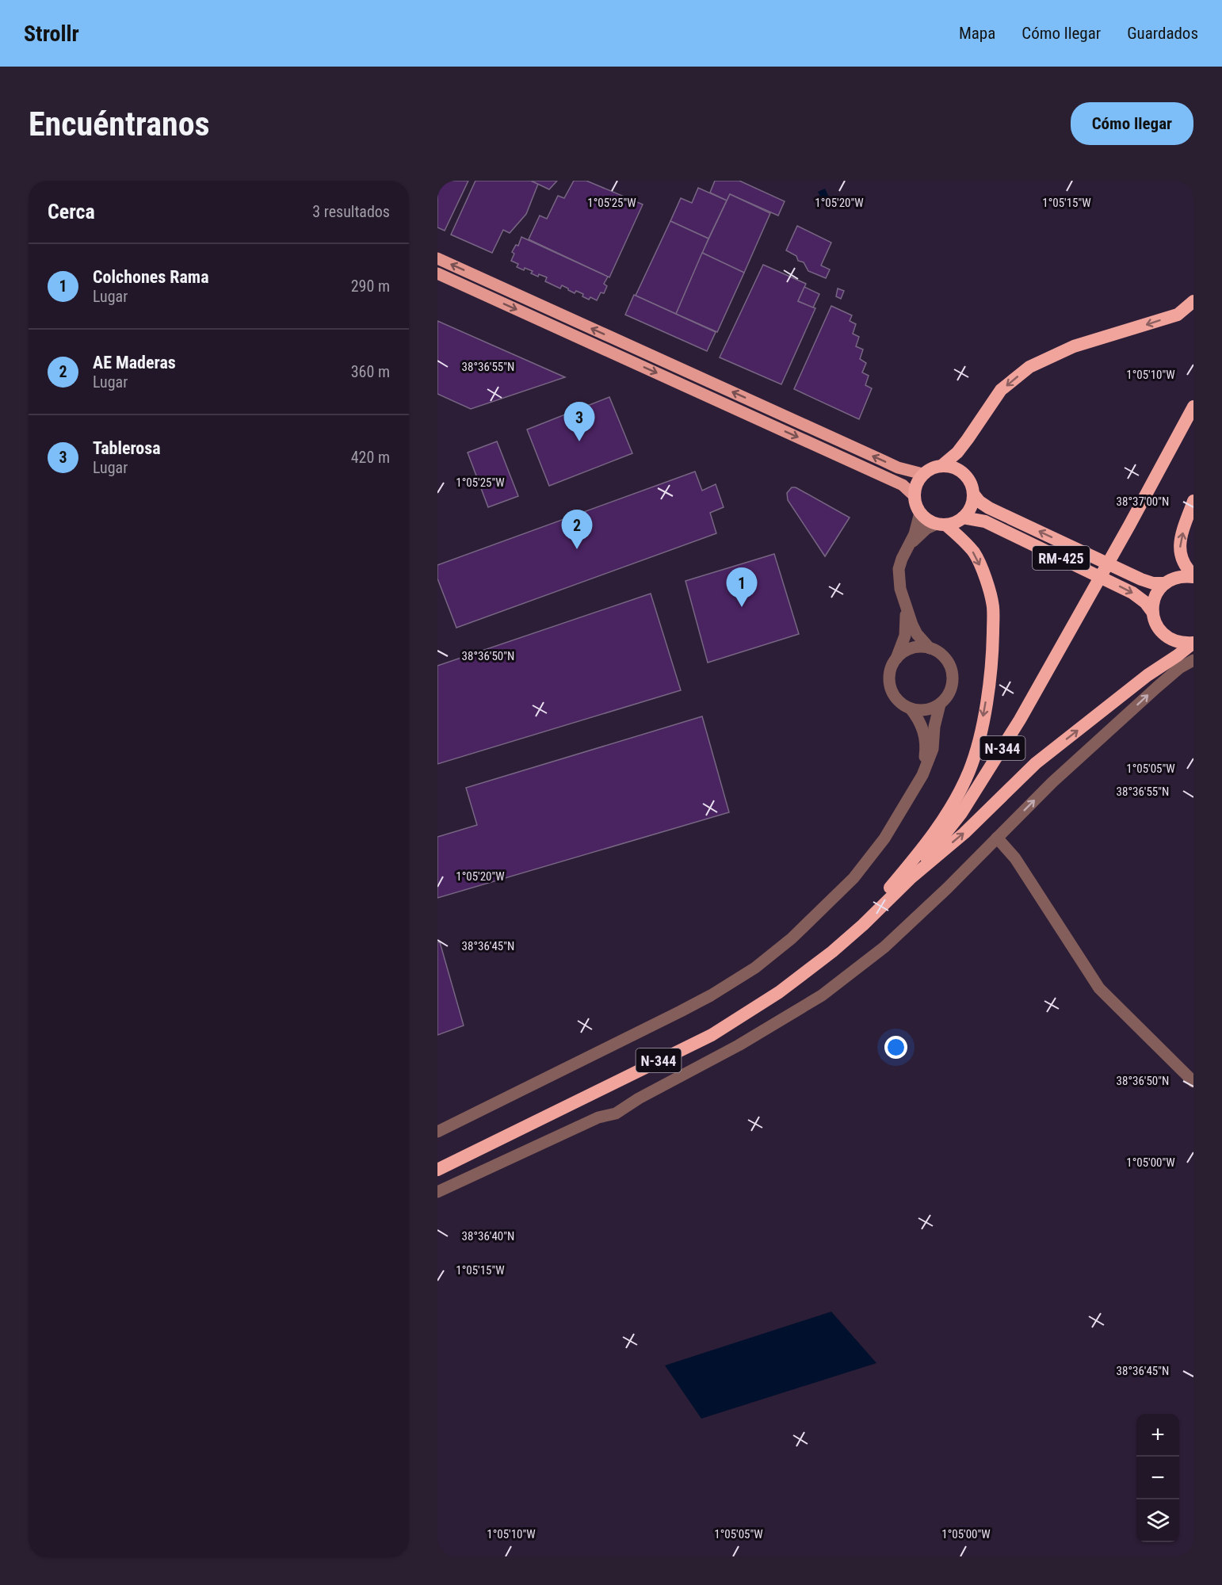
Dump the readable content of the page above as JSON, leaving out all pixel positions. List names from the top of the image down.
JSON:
{
  "streets": {
    "highway": ["RM-425", "N-344"]
  },
  "page": {
    "header": "Strollr",
    "nav": ["Mapa", "Cómo llegar", "Guardados"],
    "buttons": "Cómo llegar",
    "title": "Encuéntranos",
    "heading": ["Cerca", "3 resultados"],
    "list": [
      {
        "mark": "1",
        "name": "Colchones Rama",
        "note": "Lugar",
        "value": "290 m"
      },
      {
        "mark": "2",
        "name": "AE Maderas",
        "note": "Lugar",
        "value": "360 m"
      },
      {
        "mark": "3",
        "name": "Tablerosa",
        "note": "Lugar",
        "value": "420 m"
      }
    ],
    "pins": ["3", "2", "1"],
    "map_buttons": ["+", "−"]
  },
  "coordinates": [
    "1°05'20\"W",
    "1°05'25\"W",
    "1°05'15\"W",
    "38°36'55\"N",
    "1°05'10\"W",
    "38°37'00\"N",
    "38°36'50\"N",
    "1°05'05\"W",
    "38°36'45\"N",
    "1°05'00\"W",
    "38°36'40\"N"
  ]
}
